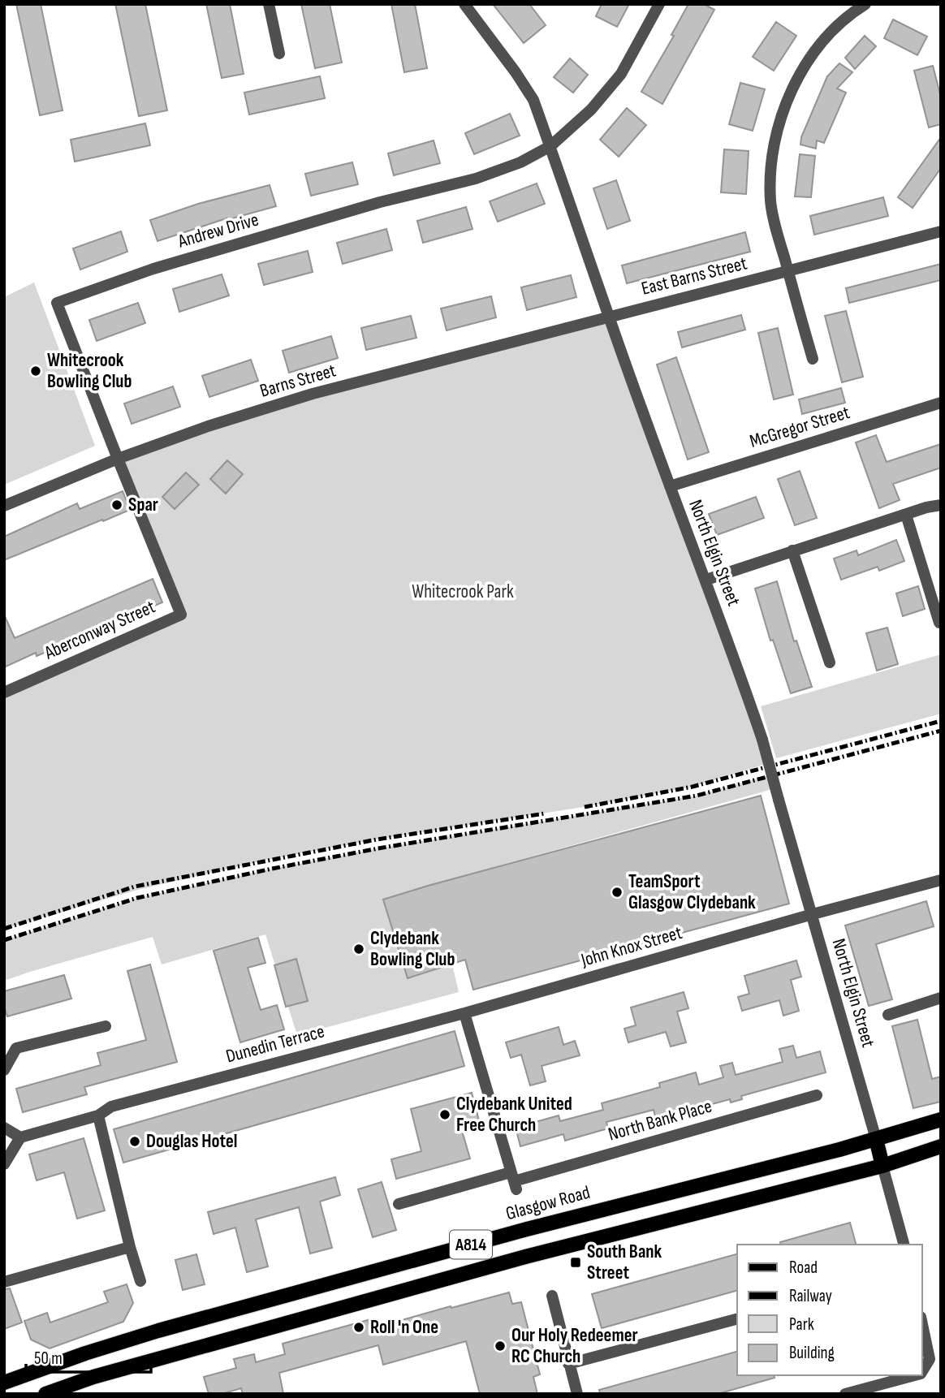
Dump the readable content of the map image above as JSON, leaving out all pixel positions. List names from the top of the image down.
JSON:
{
  "streets": {
    "main road": ["Glasgow Road", "A814"],
    "street": [
      "Andrew Drive",
      "East Barns Street",
      "Barns Street",
      "McGregor Street",
      "North Elgin Street",
      "Aberconway Street",
      "John Knox Street",
      "Dunedin Terrace",
      "North Bank Place"
    ]
  },
  "crossings": [
    ["Andrew Drive", "Barns Street"],
    ["Andrew Drive", "North Elgin Street"],
    ["Andrew Drive", "Aberconway Street"],
    ["East Barns Street", "Barns Street"],
    ["East Barns Street", "North Elgin Street"],
    ["Barns Street", "North Elgin Street"],
    ["Barns Street", "Aberconway Street"],
    ["McGregor Street", "North Elgin Street"],
    ["North Elgin Street", "John Knox Street"],
    ["North Elgin Street", "Glasgow Road"],
    ["John Knox Street", "Dunedin Terrace"]
  ],
  "parks": ["Whitecrook Park"],
  "places": {
    "other": [
      "Whitecrook Bowling Club",
      "Spar",
      "TeamSport Glasgow Clydebank",
      "Clydebank Bowling Club",
      "Clydebank United Free Church",
      "Douglas Hotel",
      "Roll 'n One",
      "Our Holy Redeemer RC Church"
    ],
    "transit": ["South Bank Street"]
  },
  "legend": [
    "Road",
    "Railway",
    "Park",
    "Building"
  ],
  "scale_bar": "50 m"
}
